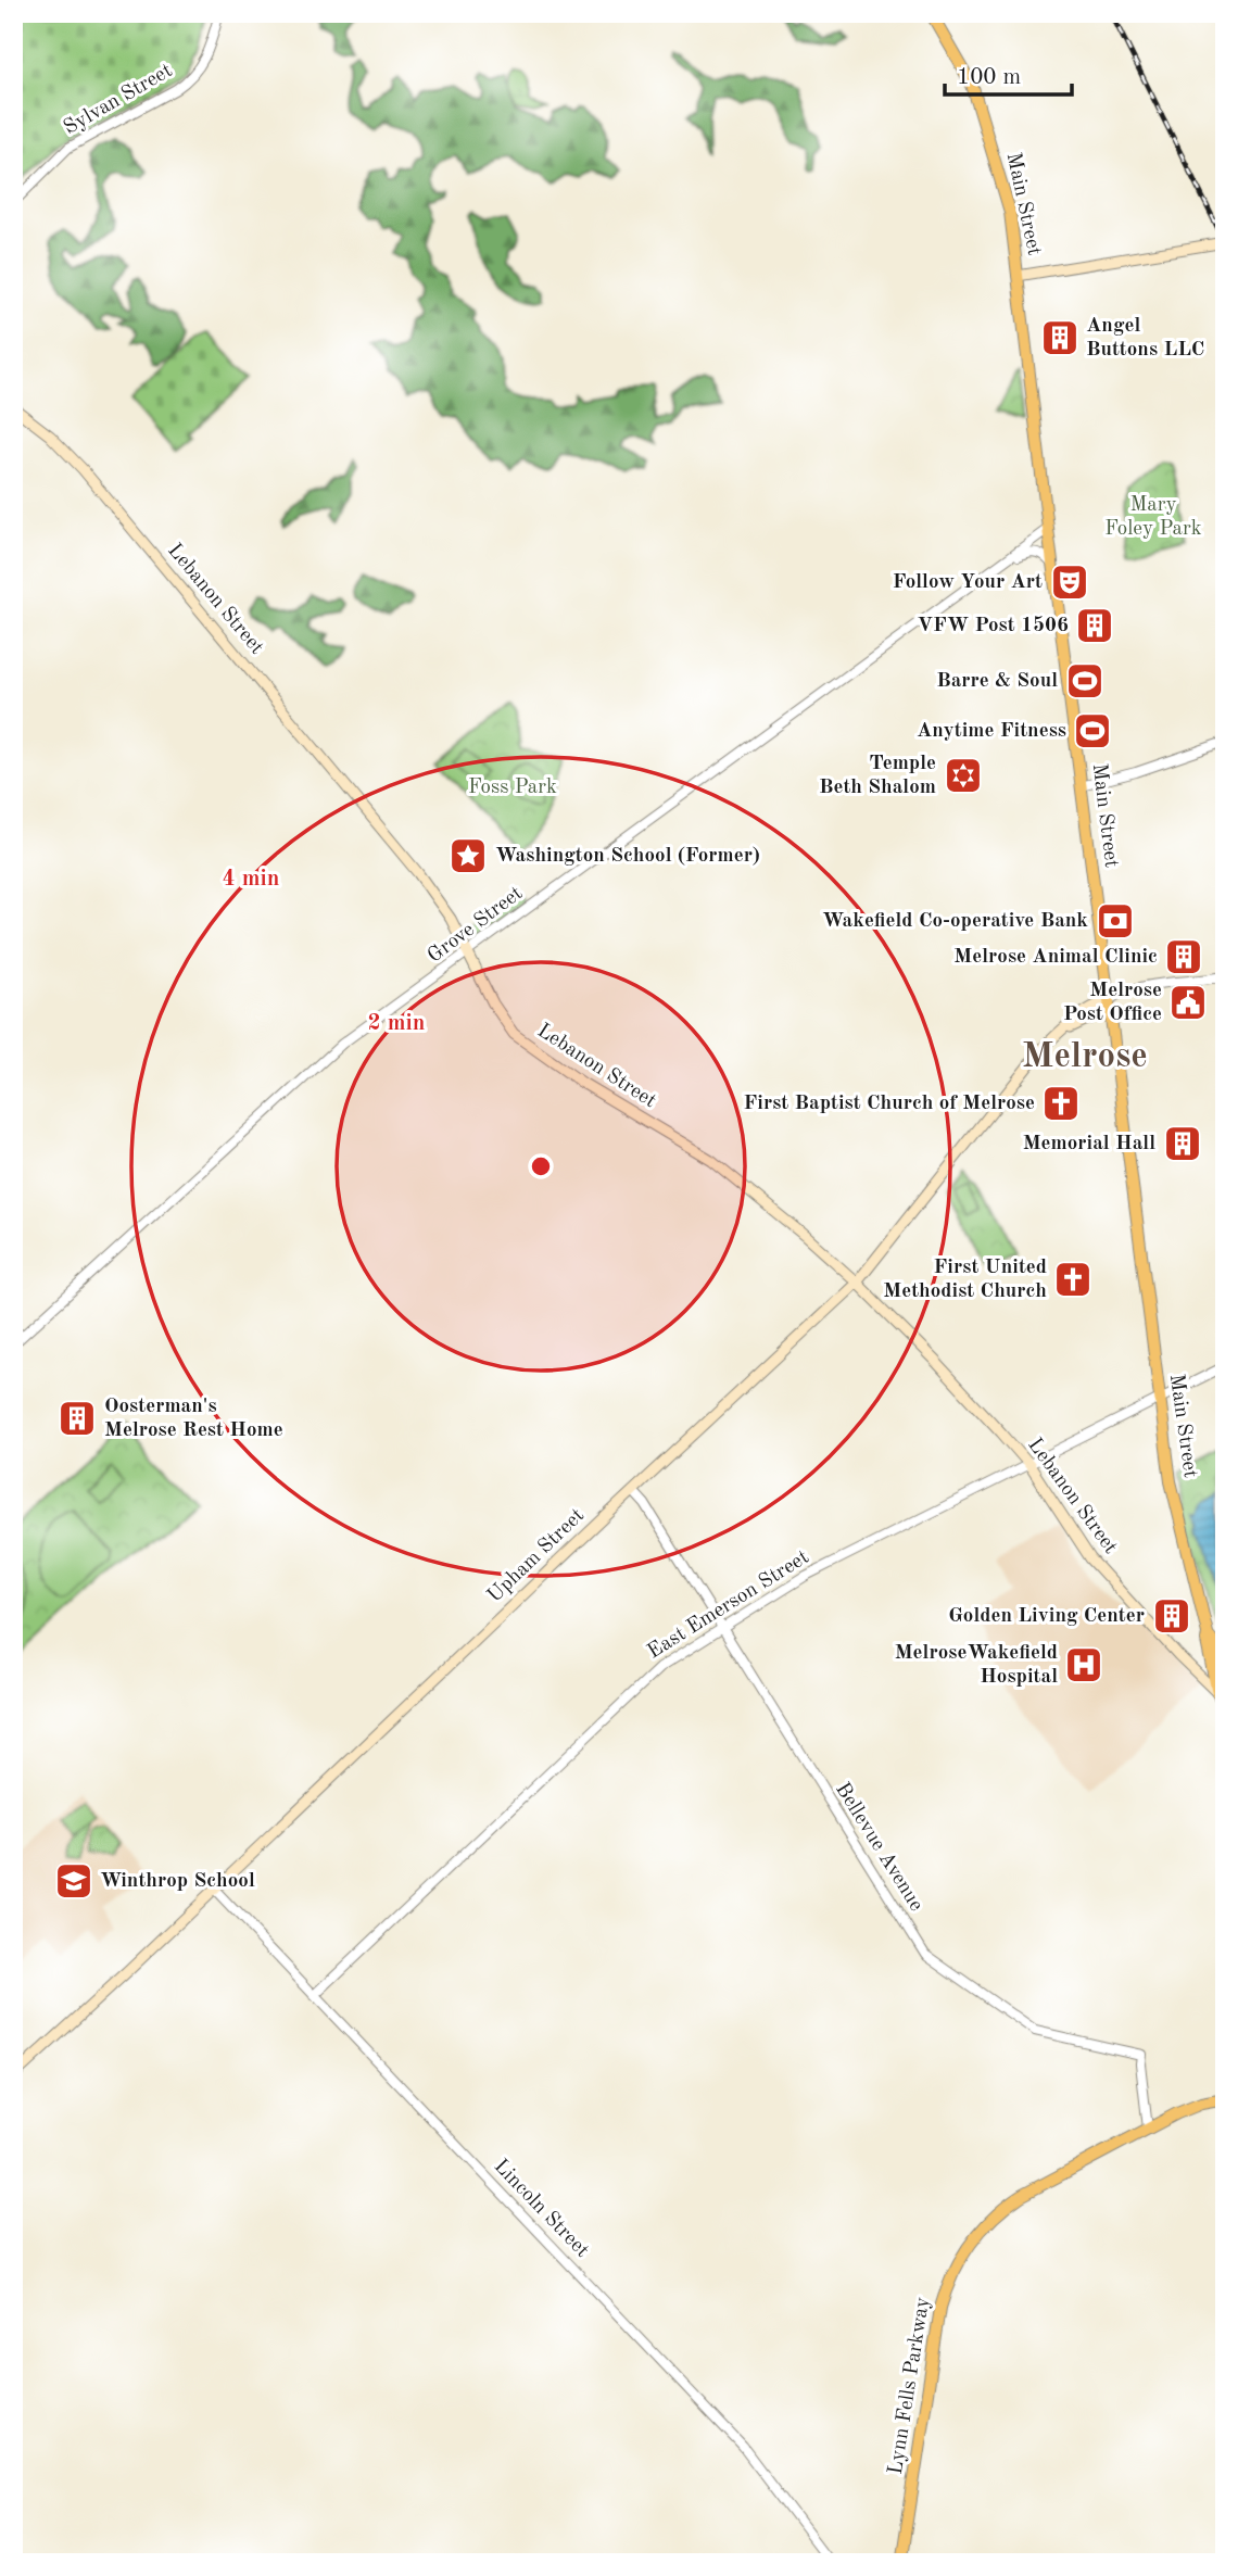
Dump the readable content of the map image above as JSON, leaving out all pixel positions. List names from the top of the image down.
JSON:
{
  "streets": {
    "main road": [
      "Main Street",
      "Lebanon Street",
      "Upham Street",
      "Lynn Fells Parkway"
    ],
    "street": [
      "Sylvan Street",
      "Grove Street",
      "East Emerson Street",
      "Bellevue Avenue",
      "Lincoln Street"
    ]
  },
  "crossings": [
    ["Main Street", "Lebanon Street"],
    ["Main Street", "Grove Street"],
    ["Main Street", "Upham Street"],
    ["Main Street", "East Emerson Street"],
    ["Lebanon Street", "Grove Street"],
    ["Lebanon Street", "Upham Street"],
    ["Lebanon Street", "East Emerson Street"],
    ["Upham Street", "Bellevue Avenue"],
    ["Upham Street", "Lincoln Street"],
    ["East Emerson Street", "Bellevue Avenue"],
    ["East Emerson Street", "Lincoln Street"],
    ["Bellevue Avenue", "Lynn Fells Parkway"]
  ],
  "districts": ["Melrose"],
  "parks": ["Mary Foley Park", "Foss Park"],
  "places": {
    "building": [
      "Angel Buttons LLC",
      "VFW Post 1506",
      "Melrose Animal Clinic",
      "Memorial Hall",
      "Oosterman's Melrose Rest Home",
      "Golden Living Center"
    ],
    "theatre": ["Follow Your Art"],
    "sports": ["Barre & Soul", "Anytime Fitness"],
    "synagogue": ["Temple Beth Shalom"],
    "place": ["Washington School (Former)"],
    "bank": ["Wakefield Co-operative Bank"],
    "public building": ["Melrose Post Office"],
    "church": ["First Baptist Church of Melrose", "First United Methodist Church"],
    "hospital": ["MelroseWakefield Hospital"],
    "school or university": ["Winthrop School"]
  },
  "scale_bar": "100 m",
  "rings": ["4 min", "2 min"]
}
